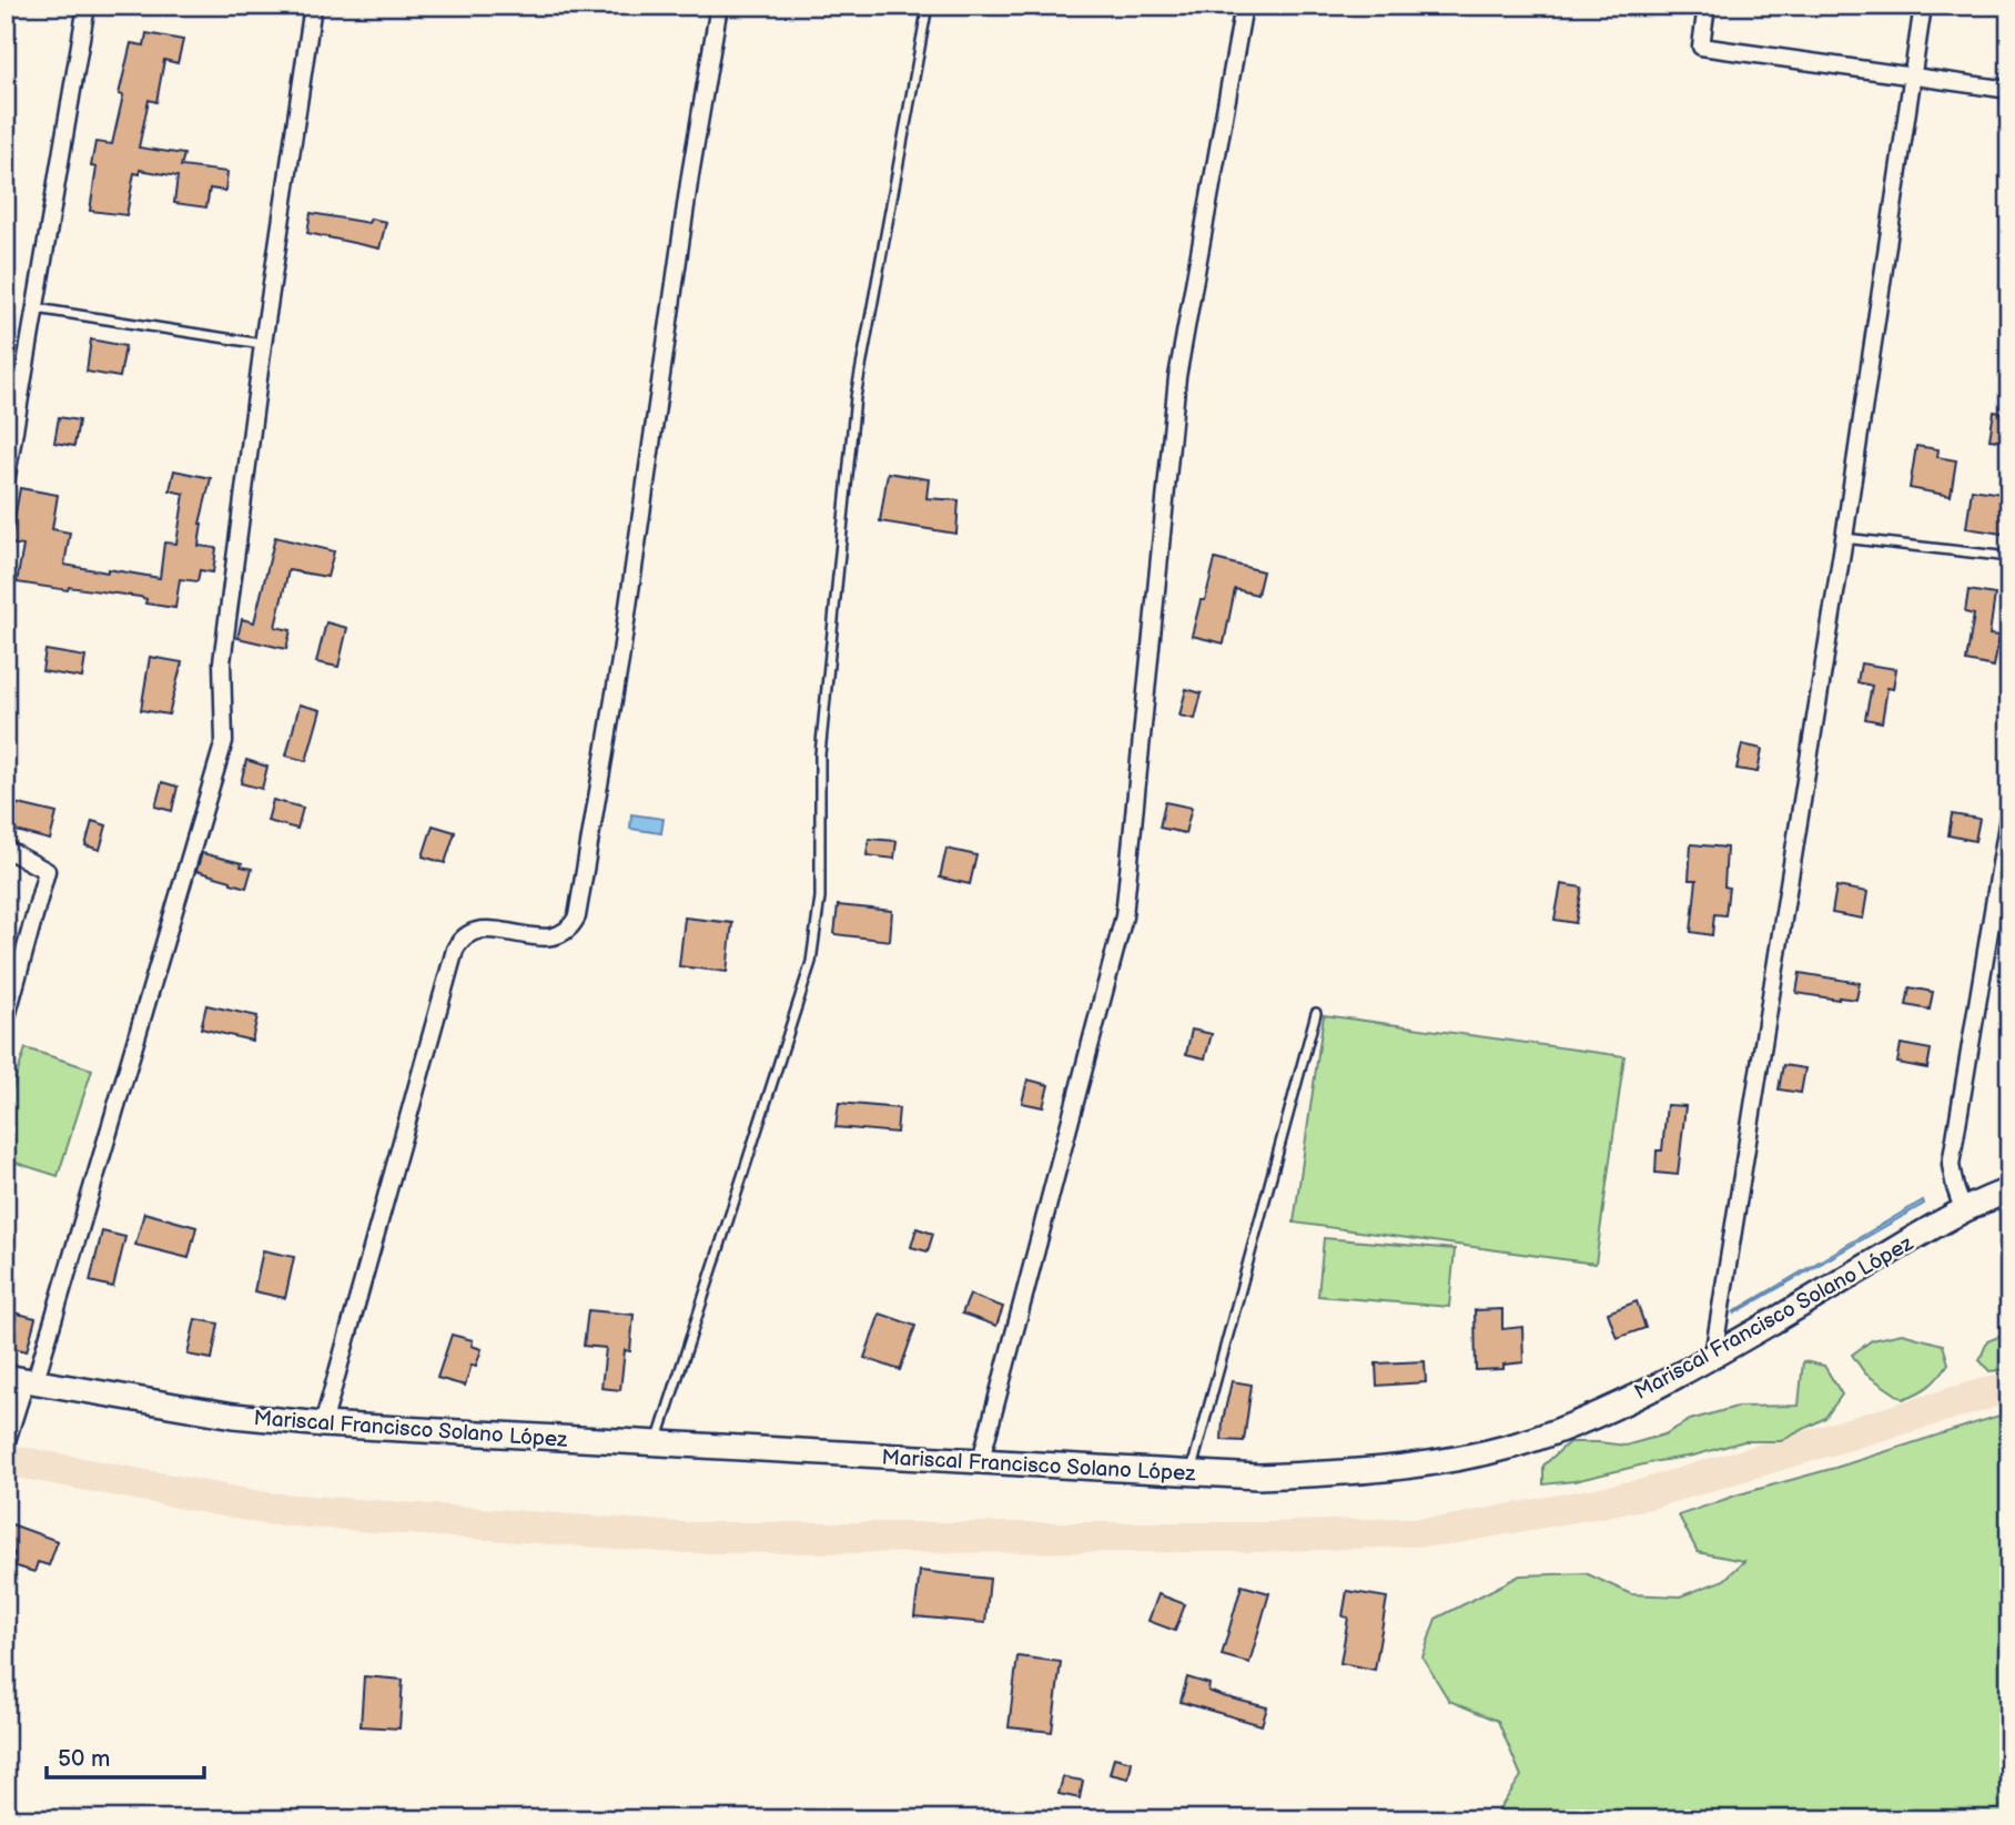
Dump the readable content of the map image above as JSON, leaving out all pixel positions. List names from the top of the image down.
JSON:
{
  "streets": {
    "street": ["Mariscal Francisco Solano López"]
  },
  "scale_bar": "50 m"
}
